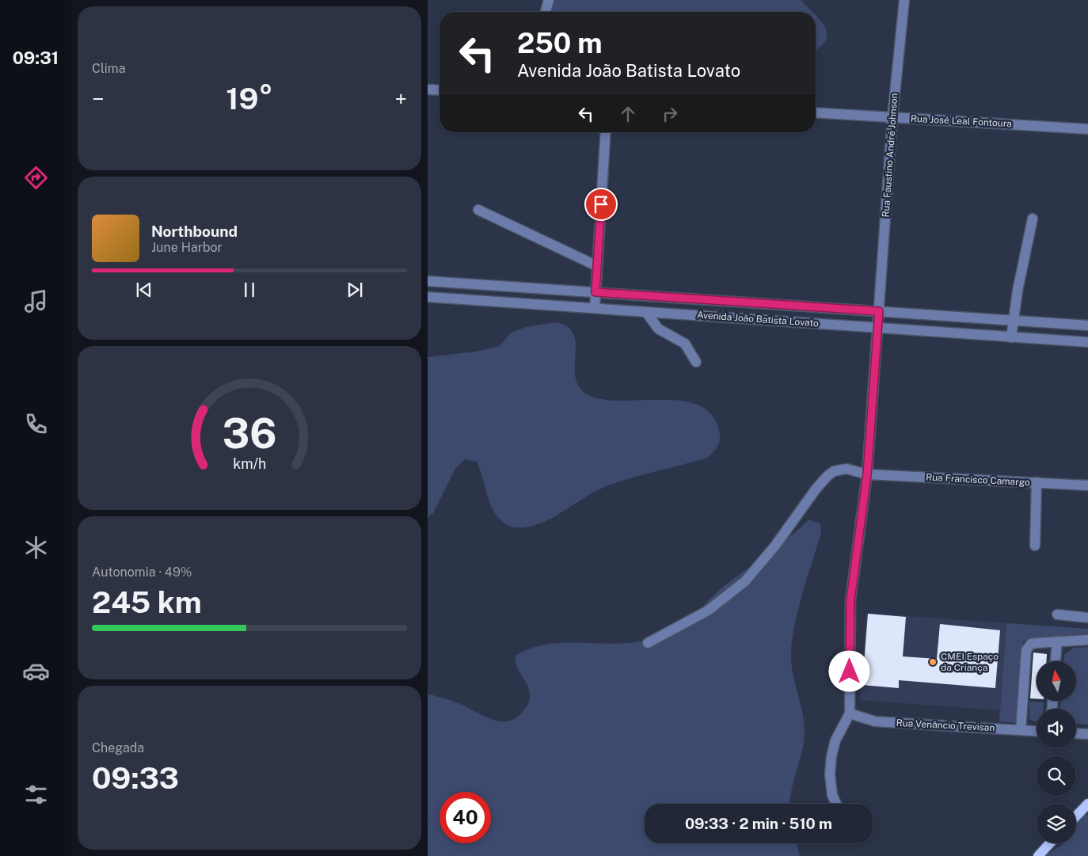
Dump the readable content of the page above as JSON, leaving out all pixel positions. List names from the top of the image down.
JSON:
{
  "streets": {
    "street": [
      "Rua José Leal Fontoura",
      "Rua Faustino André Johnson",
      "Avenida João Batista Lovato",
      "Rua Francisco Camargo",
      "Rua Venâncio Trevisan"
    ]
  },
  "crossings": [
    ["Rua José Leal Fontoura", "Rua Faustino André Johnson"],
    ["Rua Faustino André Johnson", "Avenida João Batista Lovato"],
    ["Rua Faustino André Johnson", "Rua Francisco Camargo"],
    ["Rua Faustino André Johnson", "Rua Venâncio Trevisan"]
  ],
  "places": ["CMEI Espaço da Criança"],
  "north": "top",
  "page": {
    "tabs": "09:31",
    "tile": [
      "Clima",
      ["Autonomia · 49%", "245 km"],
      ["Chegada", "09:33"]
    ],
    "turn": ["250 m", "Avenida João Batista Lovato"],
    "heat": ["−", "19°", "+"],
    "song": ["Northbound", "June Harbor"],
    "limit": "40",
    "trip": "09:33 · 2 min · 510 m",
    "gauge": ["36", "km/h"]
  }
}
